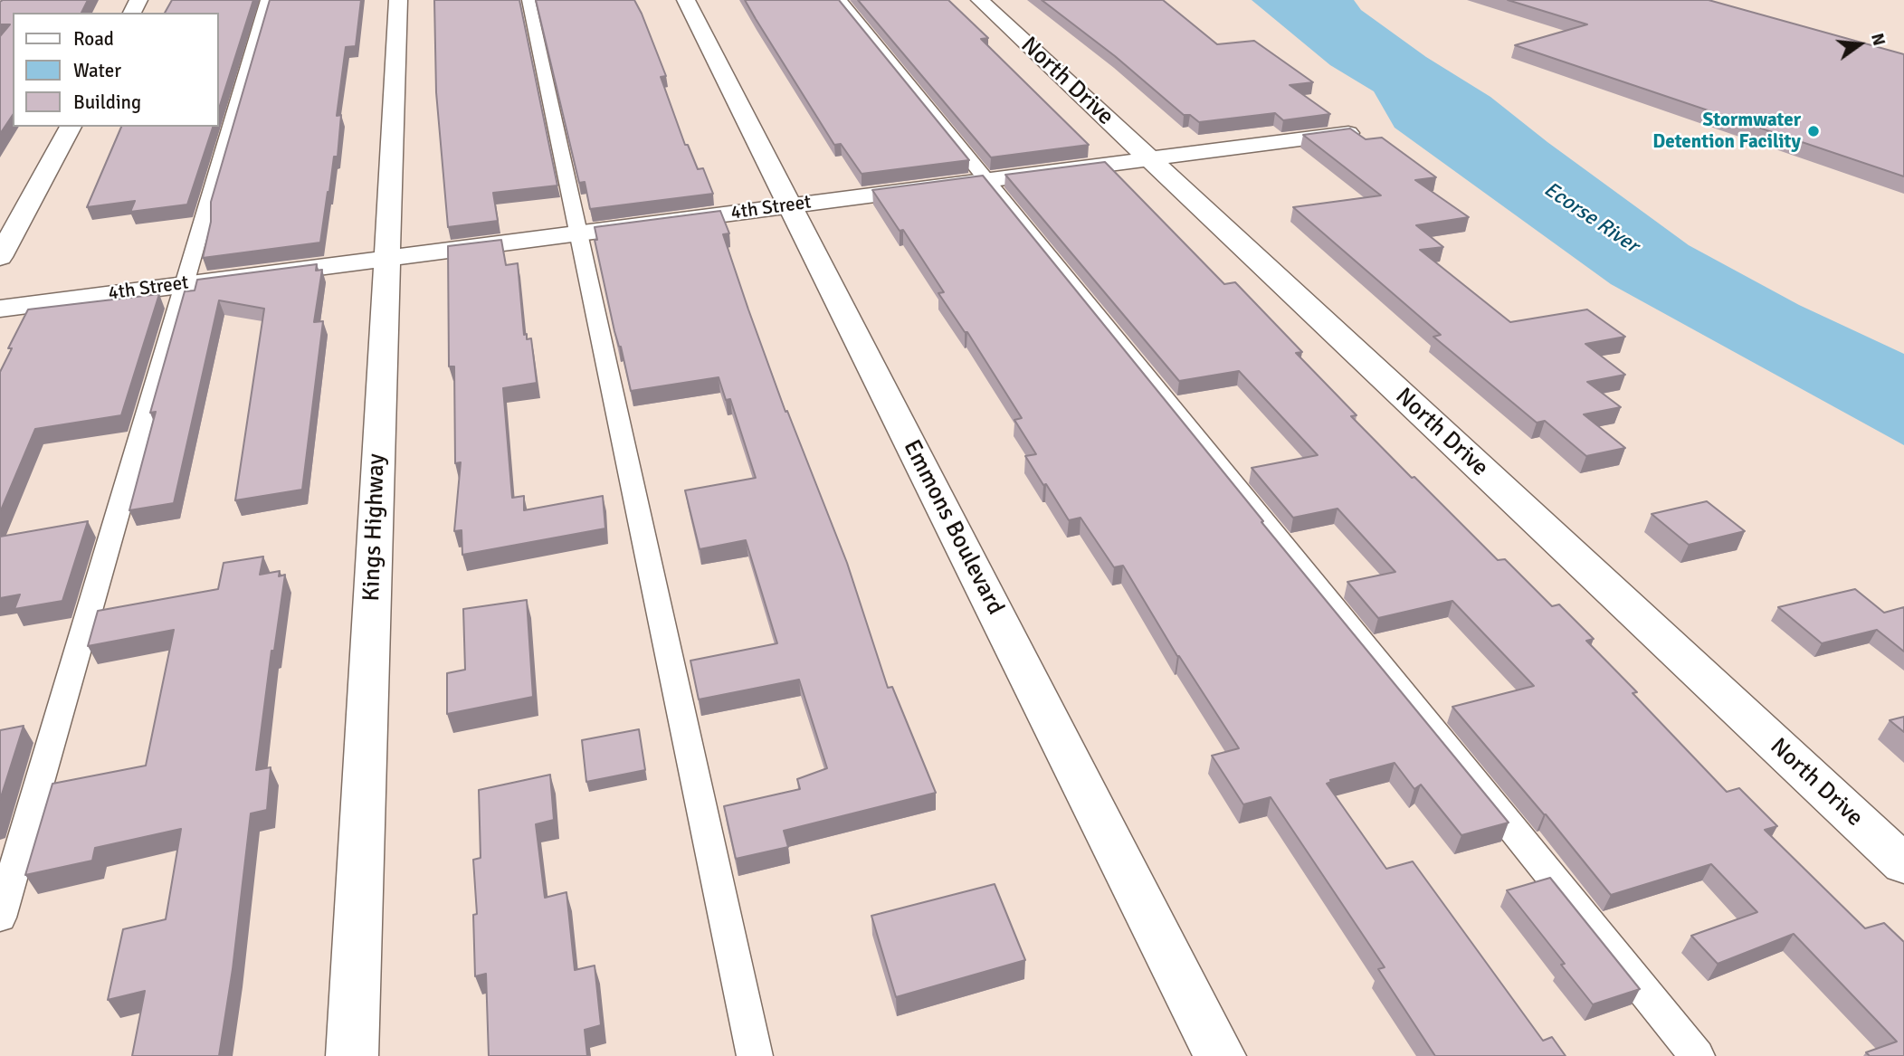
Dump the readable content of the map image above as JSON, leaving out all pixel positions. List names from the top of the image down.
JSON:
{
  "streets": {
    "street": [
      "North Drive",
      "4th Street",
      "Kings Highway",
      "Emmons Boulevard"
    ]
  },
  "crossings": [
    ["North Drive", "4th Street"],
    ["4th Street", "Kings Highway"],
    ["4th Street", "Emmons Boulevard"]
  ],
  "water": ["Ecorse River"],
  "places": ["Stormwater Detention Facility"],
  "legend": ["Road", "Water", "Building"],
  "north": "right"
}
